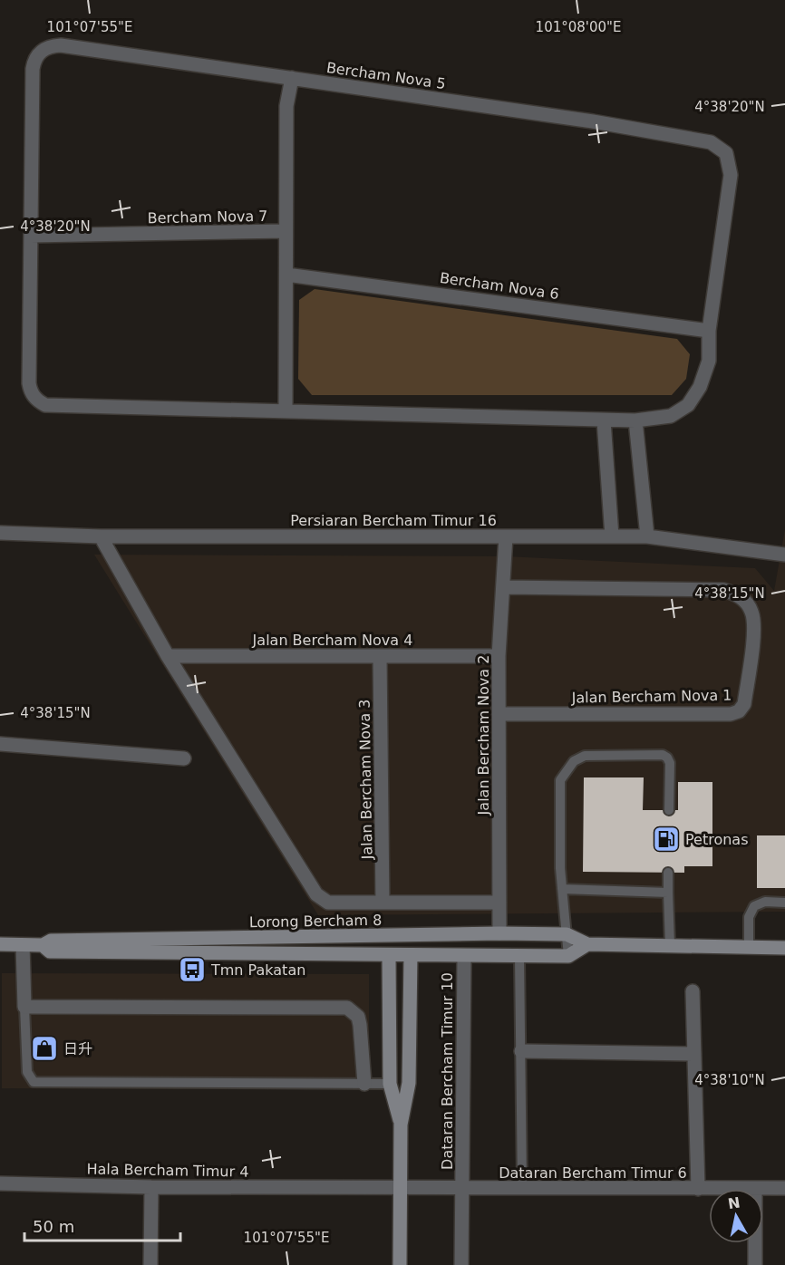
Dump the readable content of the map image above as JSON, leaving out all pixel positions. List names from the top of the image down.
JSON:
{
  "streets": {
    "street": [
      "Bercham Nova 5",
      "Bercham Nova 7",
      "Bercham Nova 6",
      "Persiaran Bercham Timur 16",
      "Jalan Bercham Nova 4",
      "Jalan Bercham Nova 1",
      "Jalan Bercham Nova 2",
      "Jalan Bercham Nova 3",
      "Lorong Bercham 8",
      "Dataran Bercham Timur 10",
      "Hala Bercham Timur 4",
      "Dataran Bercham Timur 6"
    ]
  },
  "crossings": [
    ["Bercham Nova 5", "Bercham Nova 7"],
    ["Bercham Nova 5", "Bercham Nova 6"],
    ["Persiaran Bercham Timur 16", "Jalan Bercham Nova 2"],
    ["Jalan Bercham Nova 4", "Jalan Bercham Nova 2"],
    ["Jalan Bercham Nova 4", "Jalan Bercham Nova 3"],
    ["Jalan Bercham Nova 1", "Jalan Bercham Nova 2"],
    ["Jalan Bercham Nova 2", "Lorong Bercham 8"],
    ["Dataran Bercham Timur 10", "Dataran Bercham Timur 6"],
    ["Hala Bercham Timur 4", "Dataran Bercham Timur 6"]
  ],
  "places": {
    "fuel station": ["Petronas"],
    "bus stop": ["Tmn Pakatan"],
    "shop": ["日升"]
  },
  "scale_bar": "50 m",
  "north": "top",
  "coordinates": [
    "101°07'55\"E",
    "101°08'00\"E",
    "4°38'20\"N",
    "4°38'15\"N",
    "4°38'10\"N"
  ]
}
